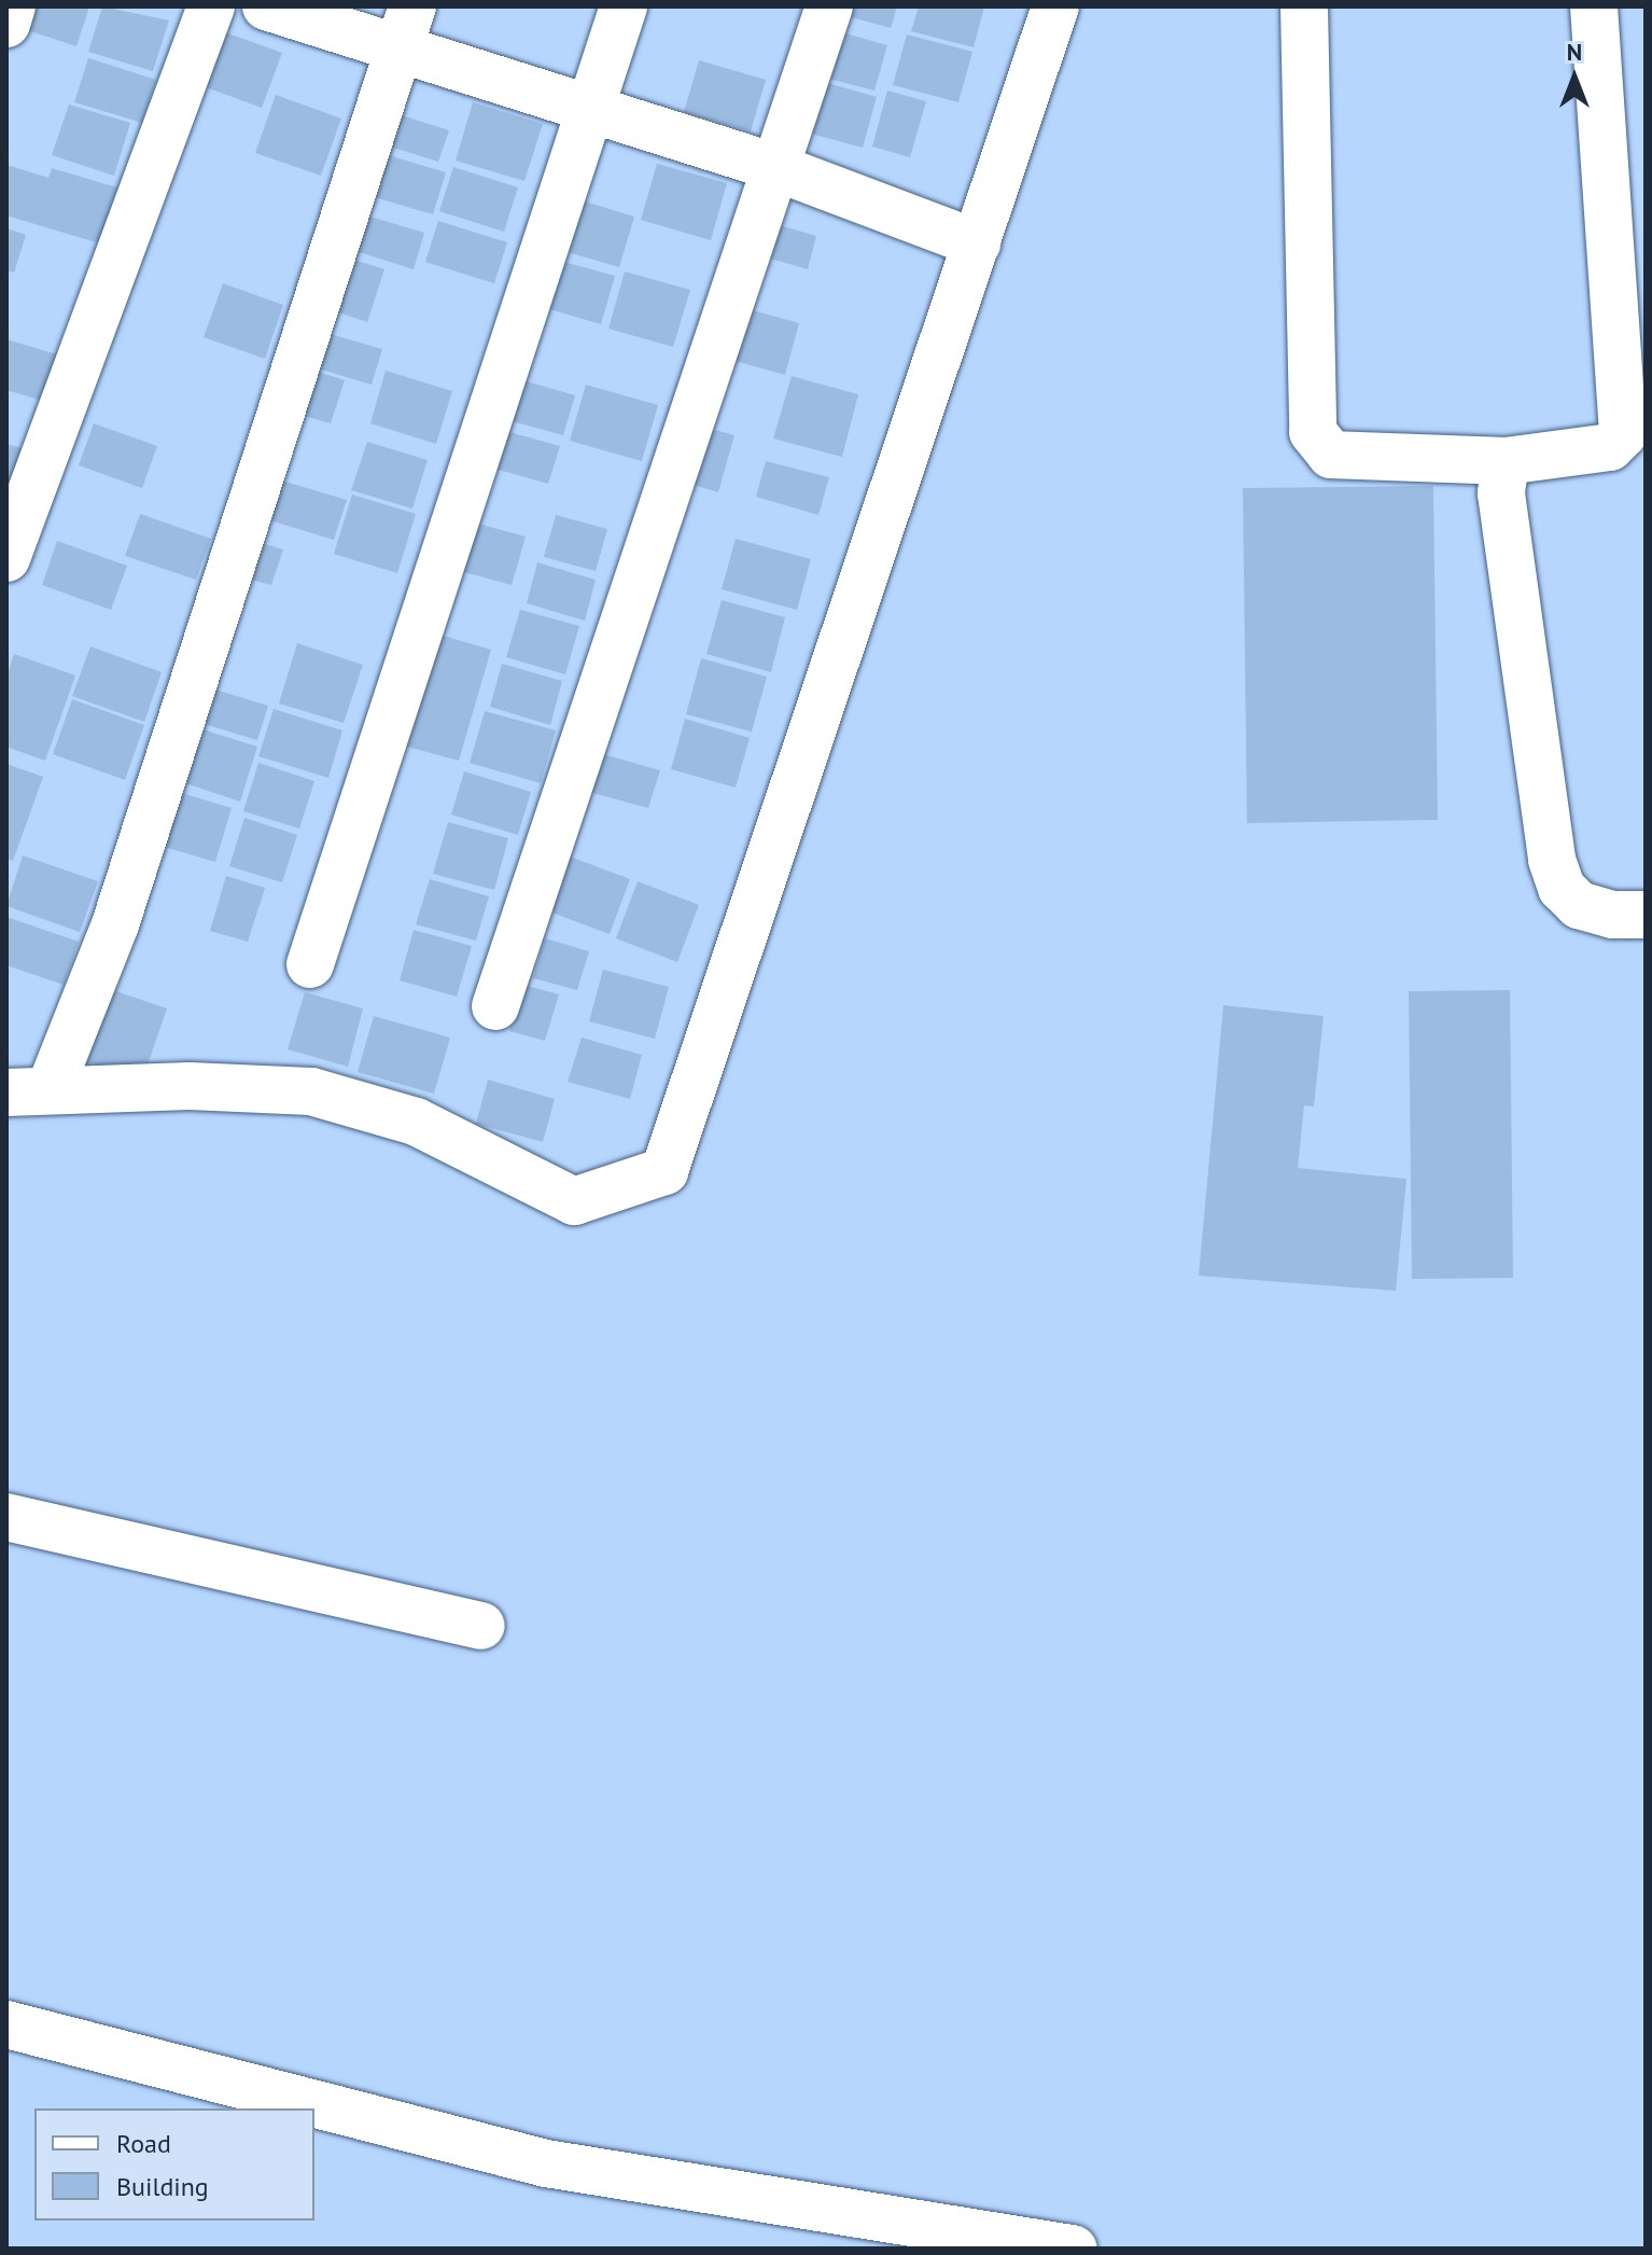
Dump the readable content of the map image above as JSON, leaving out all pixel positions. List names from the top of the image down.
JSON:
{
  "legend": ["Road", "Building"],
  "north": "top"
}
